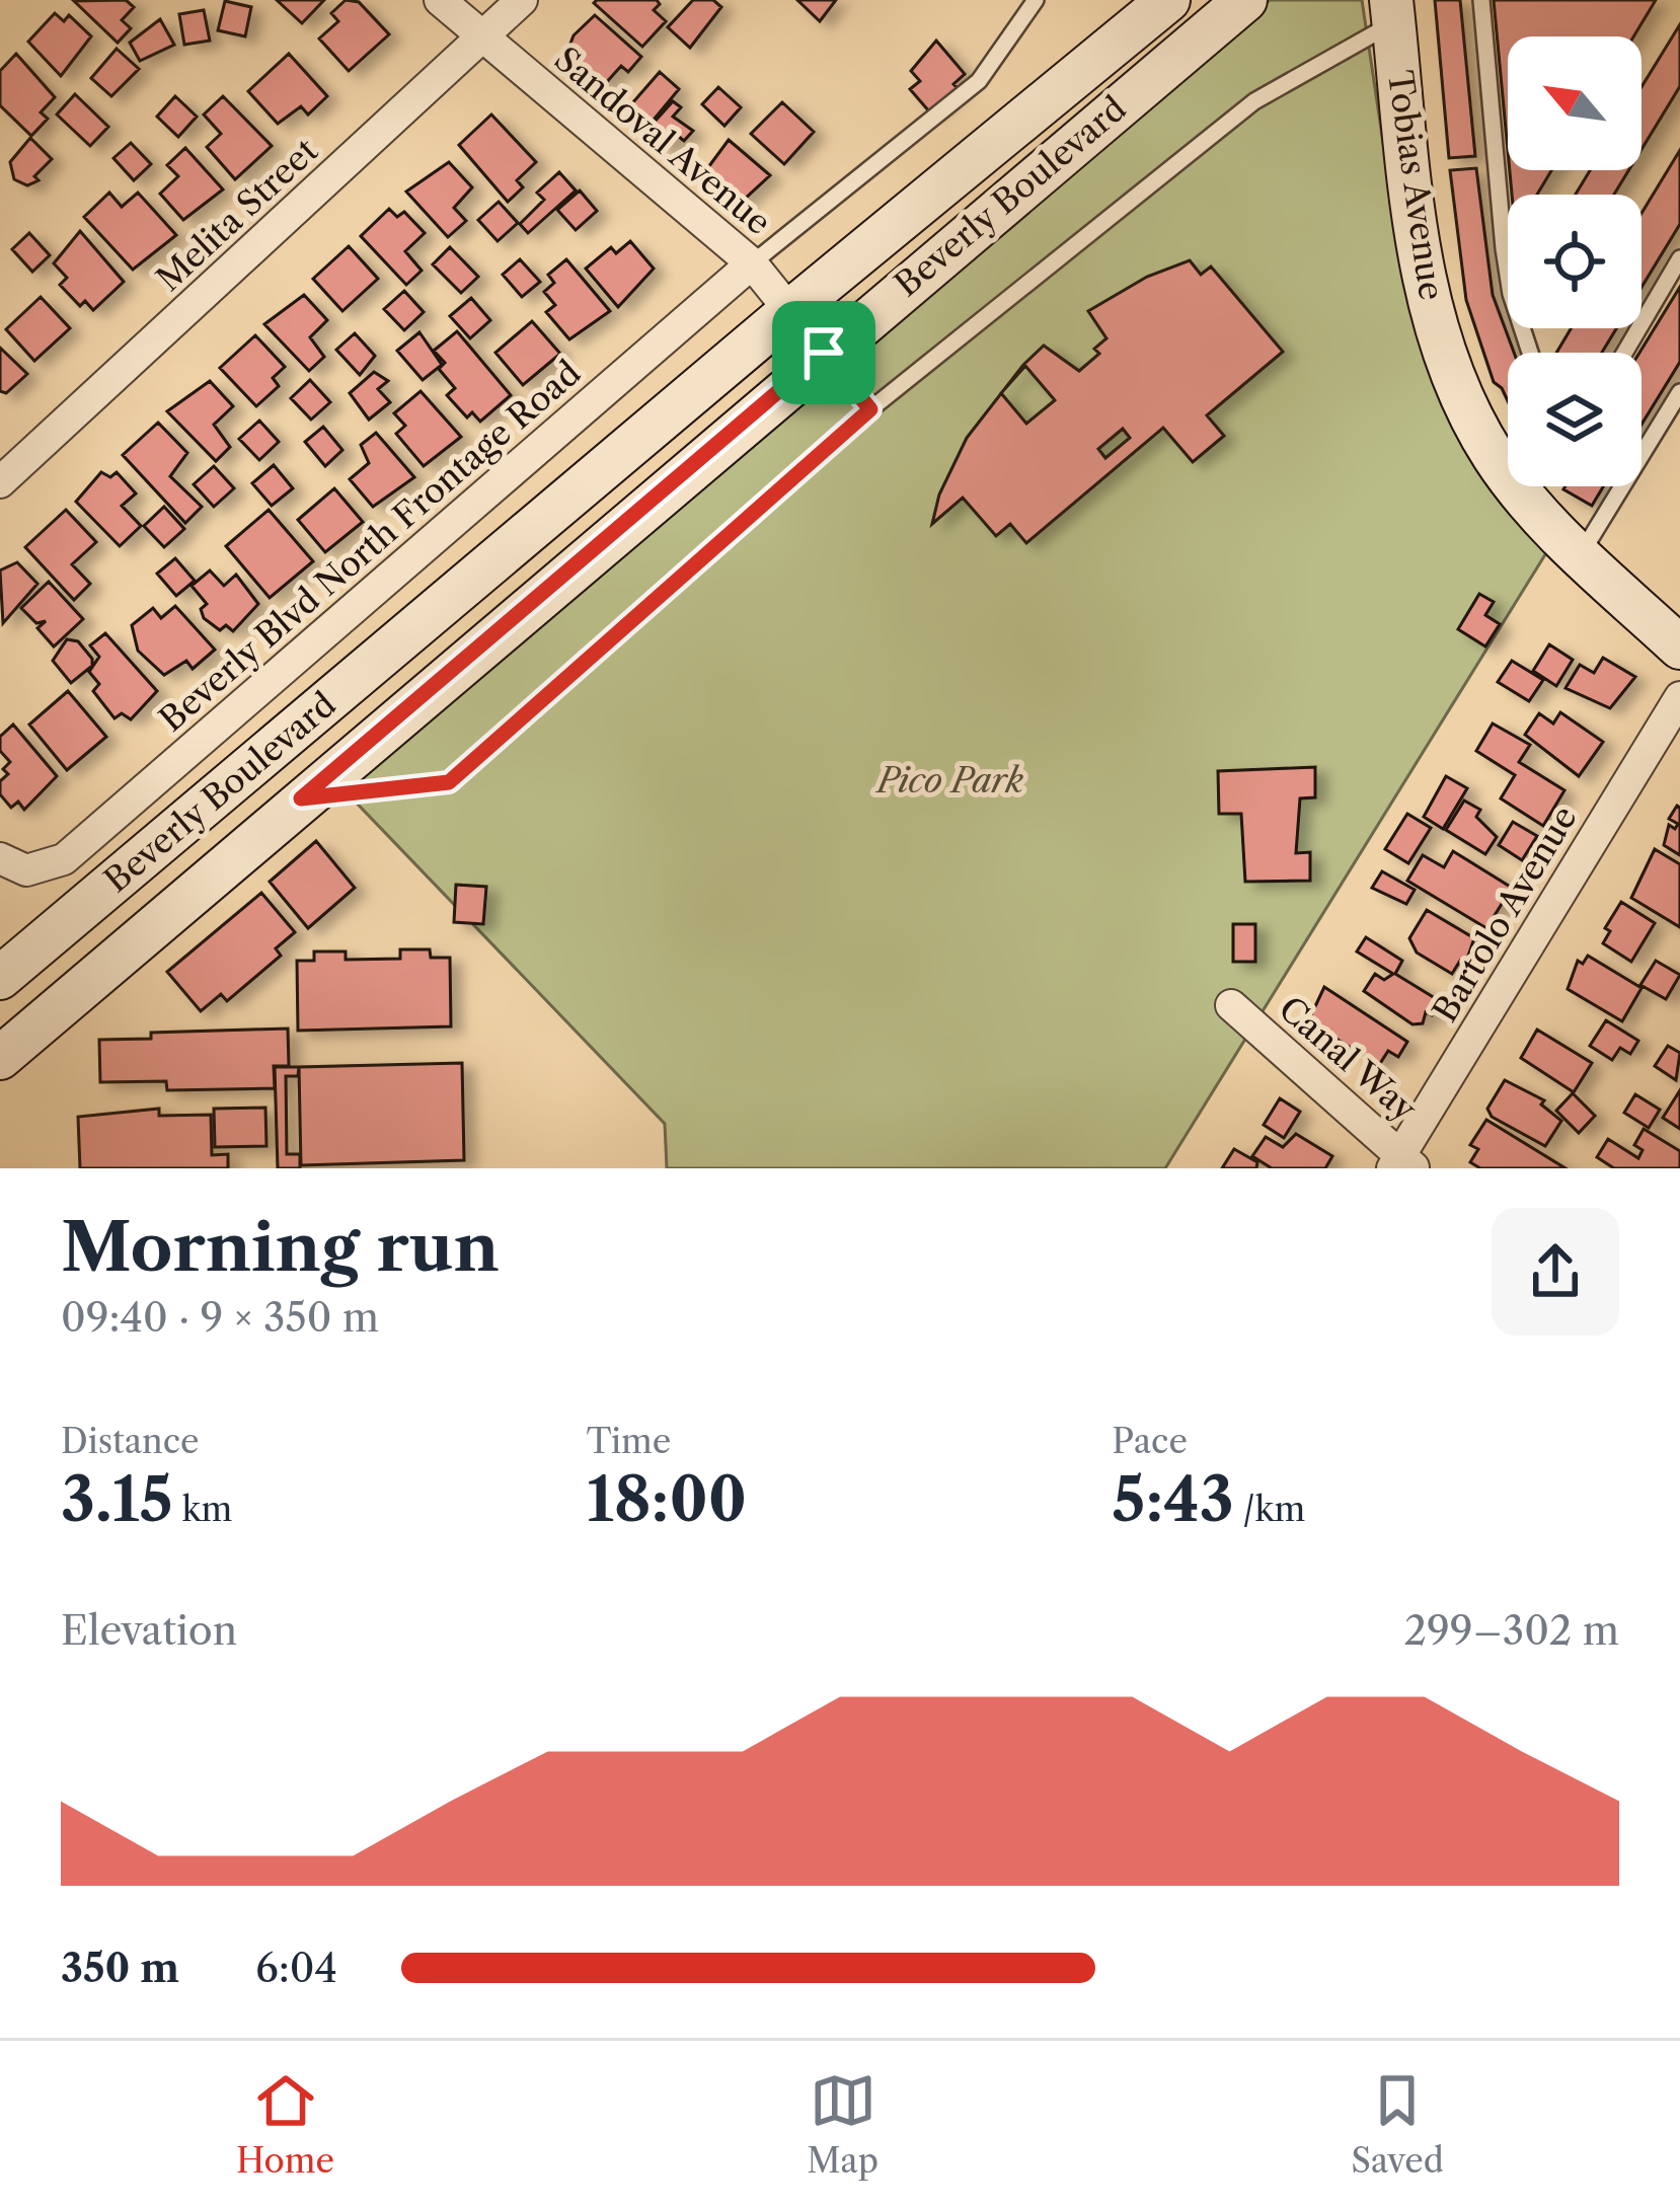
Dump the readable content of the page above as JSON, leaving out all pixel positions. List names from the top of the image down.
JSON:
{
  "streets": {
    "main road": ["Tobias Avenue", "Beverly Boulevard"],
    "street": [
      "Sandoval Avenue",
      "Melita Street",
      "Beverly Blvd North Frontage Road",
      "Bartolo Avenue",
      "Canal Way"
    ]
  },
  "crossings": [
    ["Sandoval Avenue", "Beverly Boulevard"],
    ["Sandoval Avenue", "Melita Street"],
    ["Sandoval Avenue", "Beverly Blvd North Frontage Road"],
    ["Bartolo Avenue", "Canal Way"]
  ],
  "parks": ["Pico Park"],
  "north": "top left",
  "page": {
    "heading": ["Morning run", "09:40 · 9 × 350 m"],
    "stats": [
      ["Distance", "3.15 km"],
      ["Time", "18:00"],
      ["Pace", "5:43 /km"]
    ],
    "chart": ["Elevation", "299–302 m"],
    "list": [
      {
        "name": "350 m",
        "note": "6:04"
      }
    ],
    "tabs": ["Home", "Map", "Saved"]
  }
}
